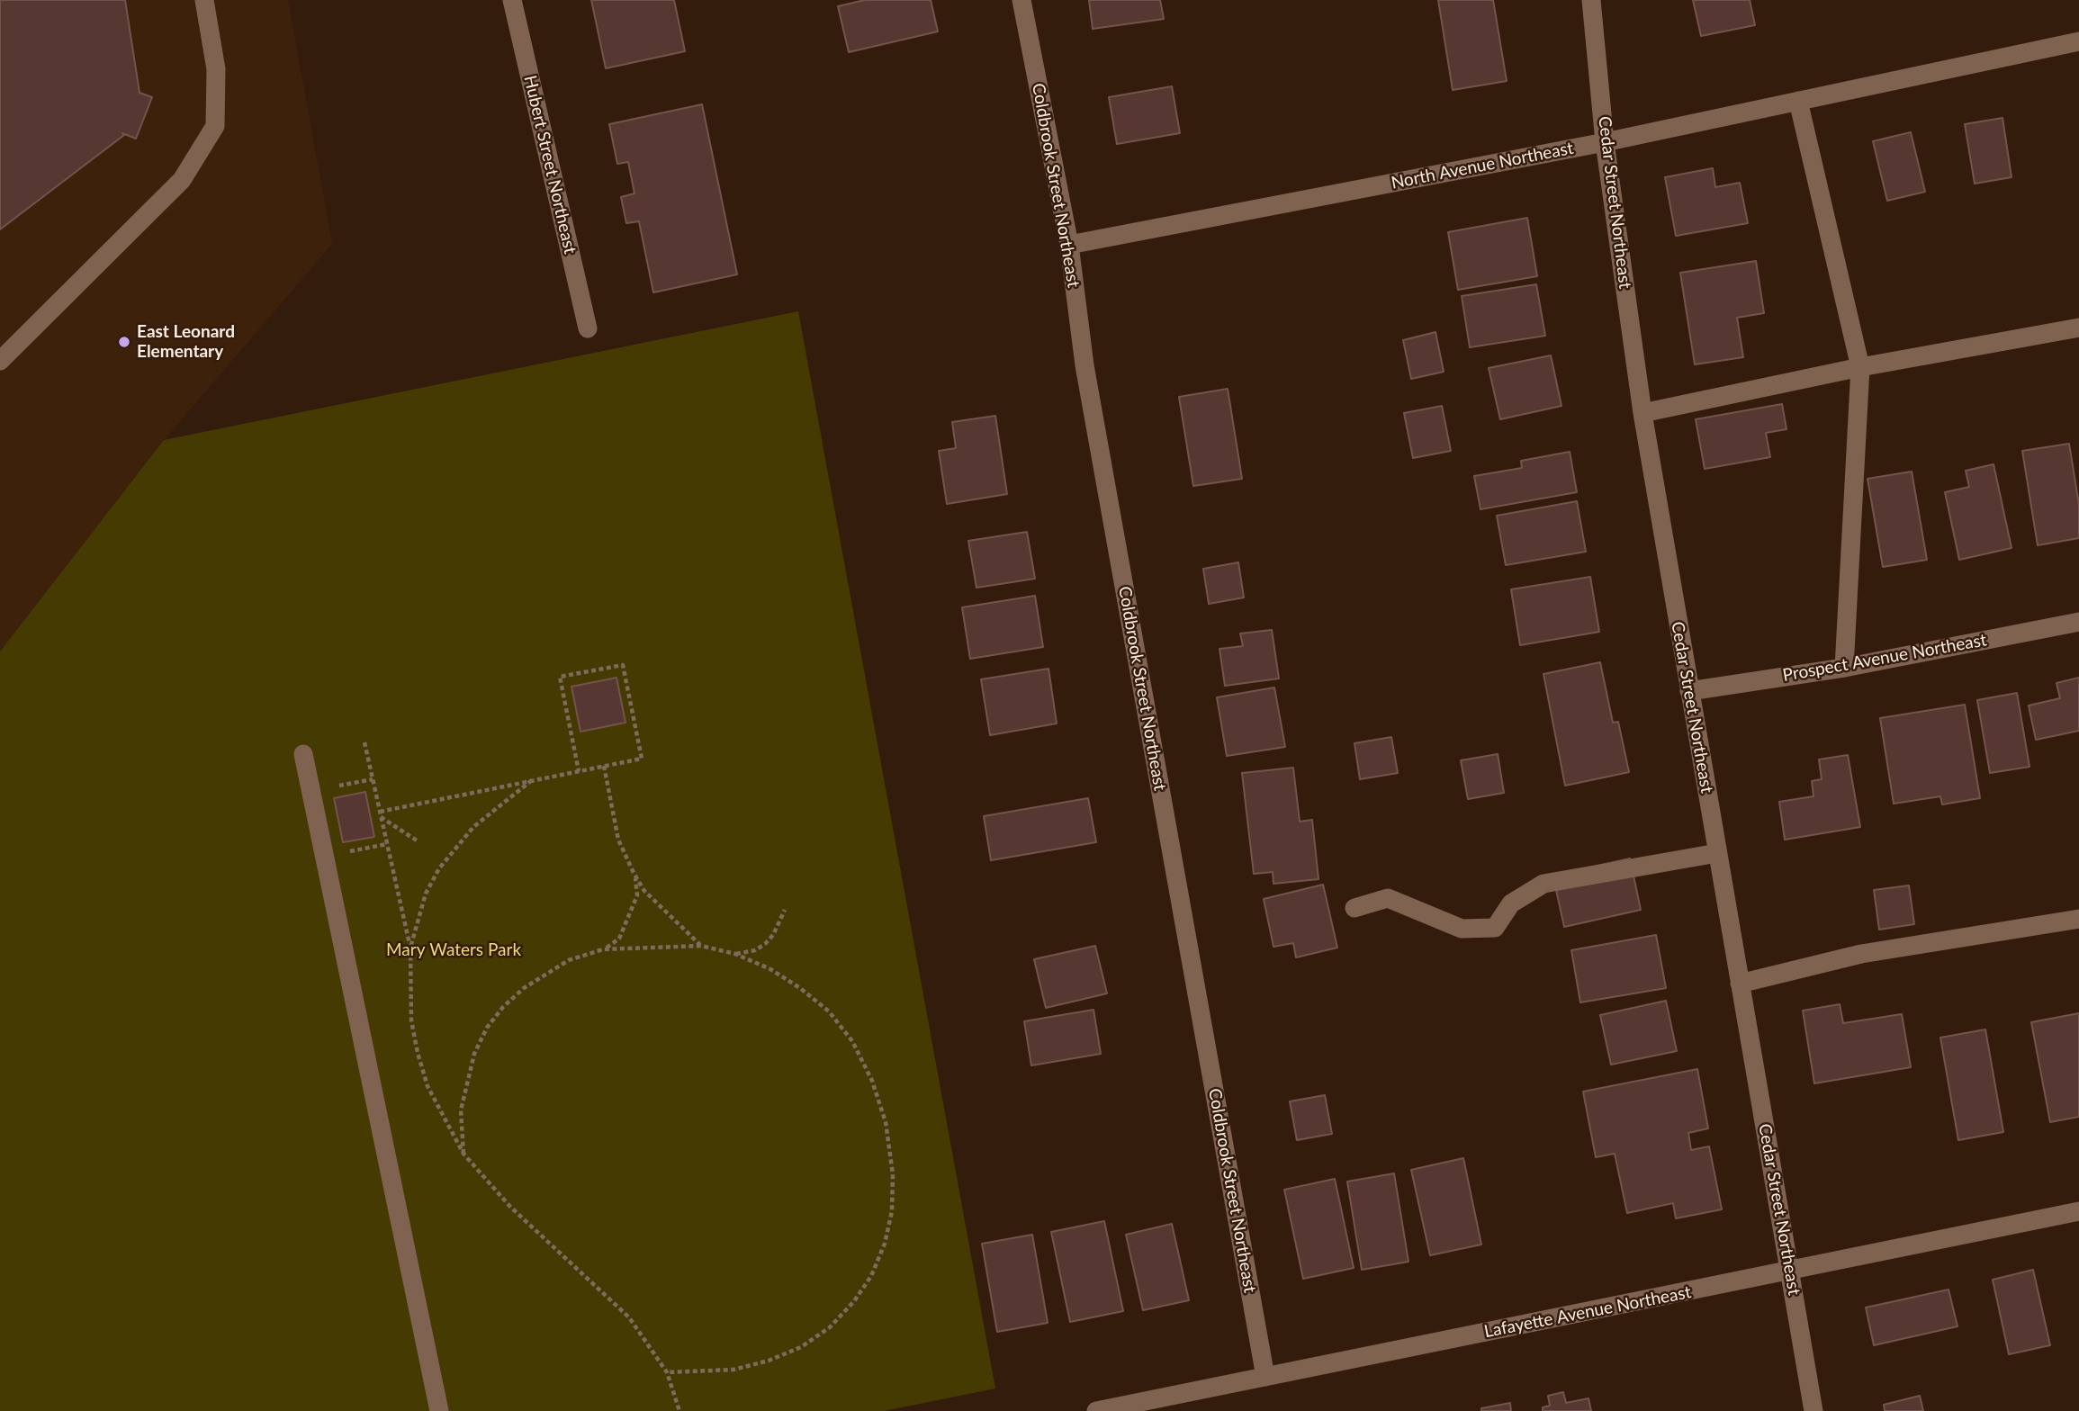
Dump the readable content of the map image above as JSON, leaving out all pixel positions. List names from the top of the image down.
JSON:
{
  "streets": {
    "street": [
      "Hubert Street Northeast",
      "North Avenue Northeast",
      "Coldbrook Street Northeast",
      "Cedar Street Northeast",
      "Prospect Avenue Northeast",
      "Lafayette Avenue Northeast"
    ]
  },
  "crossings": [
    ["North Avenue Northeast", "Coldbrook Street Northeast"],
    ["North Avenue Northeast", "Cedar Street Northeast"],
    ["Coldbrook Street Northeast", "Lafayette Avenue Northeast"],
    ["Cedar Street Northeast", "Prospect Avenue Northeast"],
    ["Cedar Street Northeast", "Lafayette Avenue Northeast"]
  ],
  "parks": ["Mary Waters Park"],
  "places": ["East Leonard Elementary"]
}
